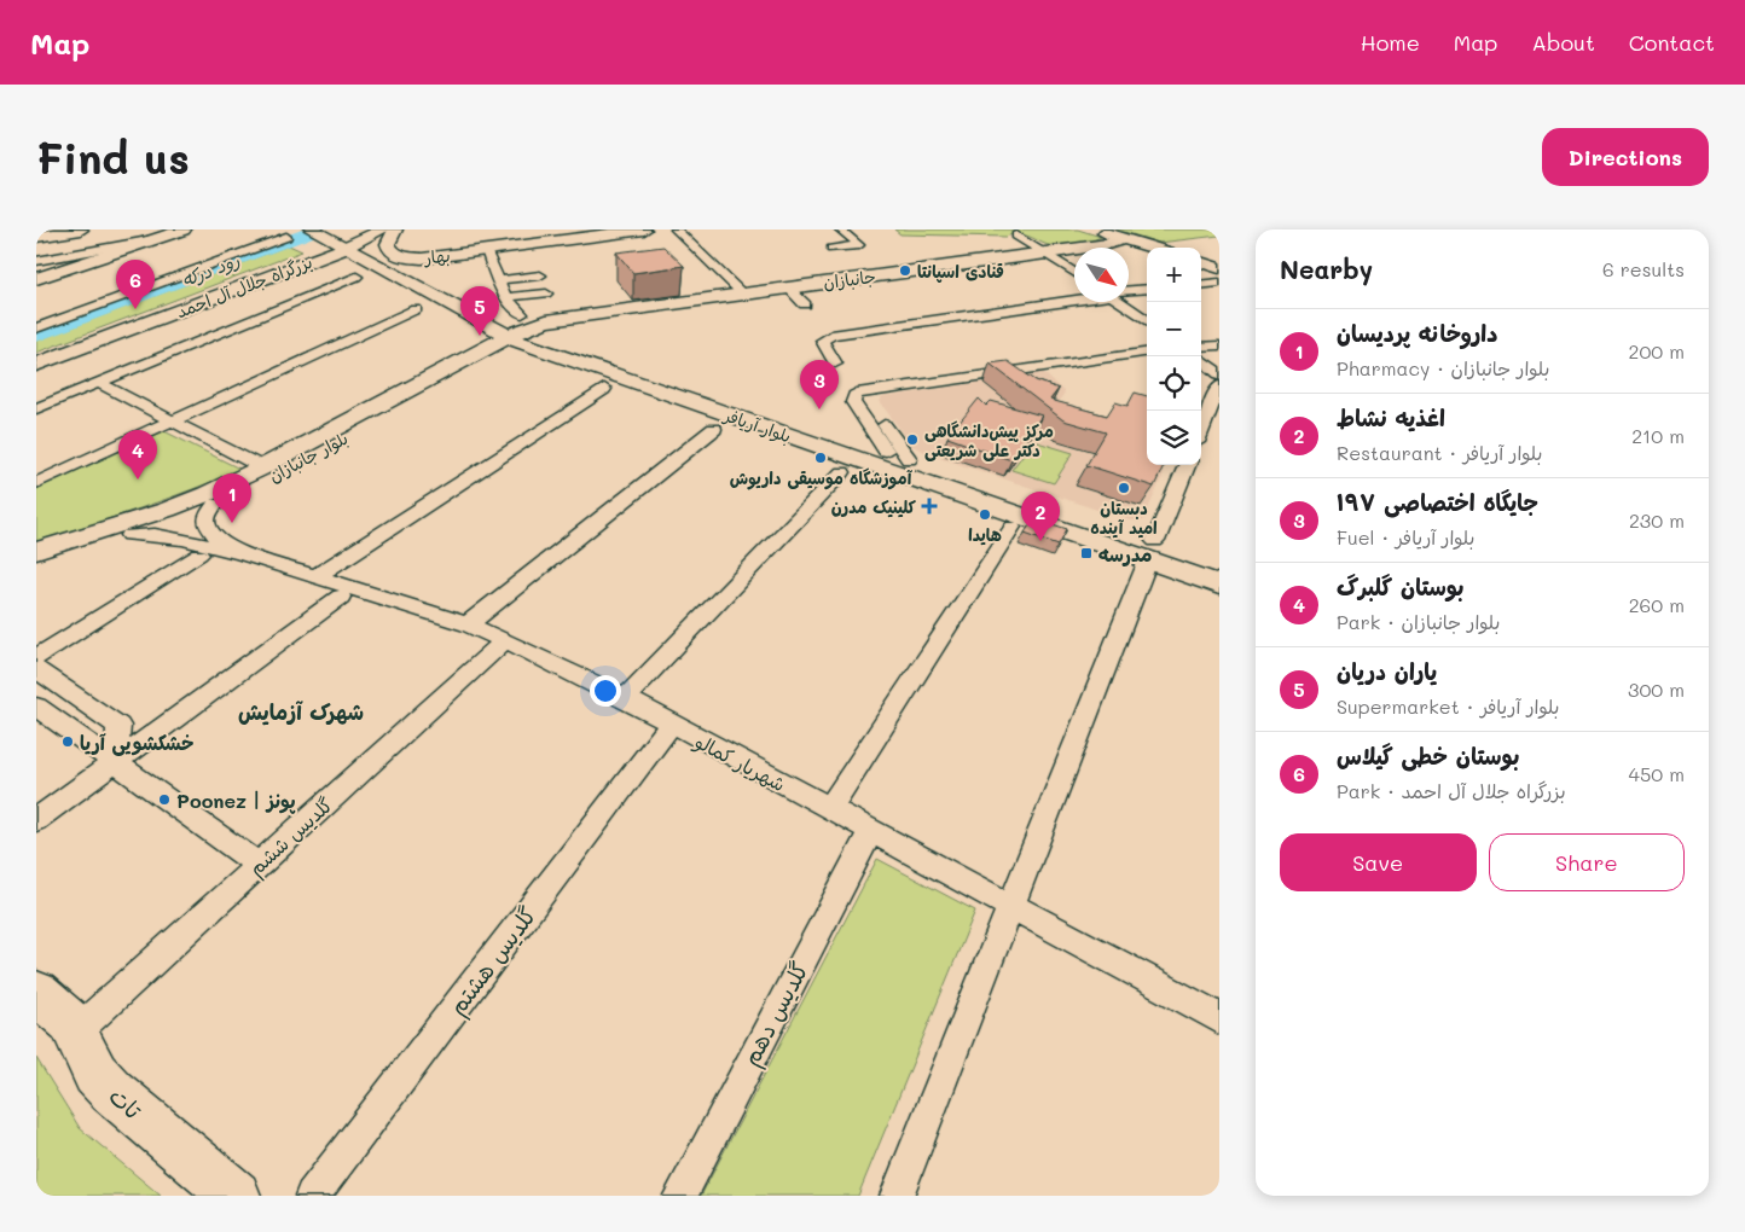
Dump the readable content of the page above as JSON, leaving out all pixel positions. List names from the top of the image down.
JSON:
{
  "streets": {
    "main road": [
      "بهار",
      "جانبازان",
      "بزرگراه جلال آل احمد",
      "بلوار آریافر",
      "بلوار جانبازان",
      "تات"
    ],
    "street": [
      "شهریار کمالو",
      "گلدیس ششم",
      "گلدیس هشتم",
      "گلدیس دهم"
    ]
  },
  "crossings": [
    ["جانبازان", "بلوار آریافر"],
    ["جانبازان", "بلوار جانبازان"],
    ["بزرگراه جلال آل احمد", "بلوار آریافر"],
    ["بلوار آریافر", "بلوار جانبازان"],
    ["شهریار کمالو", "گلدیس ششم"],
    ["شهریار کمالو", "گلدیس هشتم"],
    ["شهریار کمالو", "گلدیس دهم"],
    ["گلدیس ششم", "تات"]
  ],
  "districts": ["شهرک آزمایش"],
  "water": ["رود درکه"],
  "places": {
    "other": [
      "قنادی اسپانتا",
      "مرکز پیش‌دانشگاهی دکتر علی شریعتی",
      "آموزشگاه موسیقی داریوش",
      "دبستان امید آینده",
      "هایدا",
      "خشکشویی آریا",
      "Poonez | پونز"
    ],
    "health": ["کلینیک مدرن"],
    "transit": ["مدرسه"]
  },
  "north": "bottom right",
  "page": {
    "header": "Map",
    "nav": [
      "Home",
      "Map",
      "About",
      "Contact"
    ],
    "buttons": [
      "Directions",
      ["Save", "Share"]
    ],
    "title": "Find us",
    "heading": ["Nearby", "6 results"],
    "map_buttons": ["+", "−"],
    "pins": [
      "6",
      "5",
      "3",
      "4",
      "1",
      "2"
    ],
    "list": [
      {
        "mark": "1",
        "name": "داروخانه پردیسان",
        "note": "Pharmacy · بلوار جانبازان",
        "value": "200 m"
      },
      {
        "mark": "2",
        "name": "اغذیه نشاط",
        "note": "Restaurant · بلوار آریافر",
        "value": "210 m"
      },
      {
        "mark": "3",
        "name": "جایگاه اختصاصی ۱۹۷",
        "note": "Fuel · بلوار آریافر",
        "value": "230 m"
      },
      {
        "mark": "4",
        "name": "بوستان گلبرگ",
        "note": "Park · بلوار جانبازان",
        "value": "260 m"
      },
      {
        "mark": "5",
        "name": "یاران دریان",
        "note": "Supermarket · بلوار آریافر",
        "value": "300 m"
      },
      {
        "mark": "6",
        "name": "بوستان خطی گیلاس",
        "note": "Park · بزرگراه جلال آل احمد",
        "value": "450 m"
      }
    ]
  }
}
